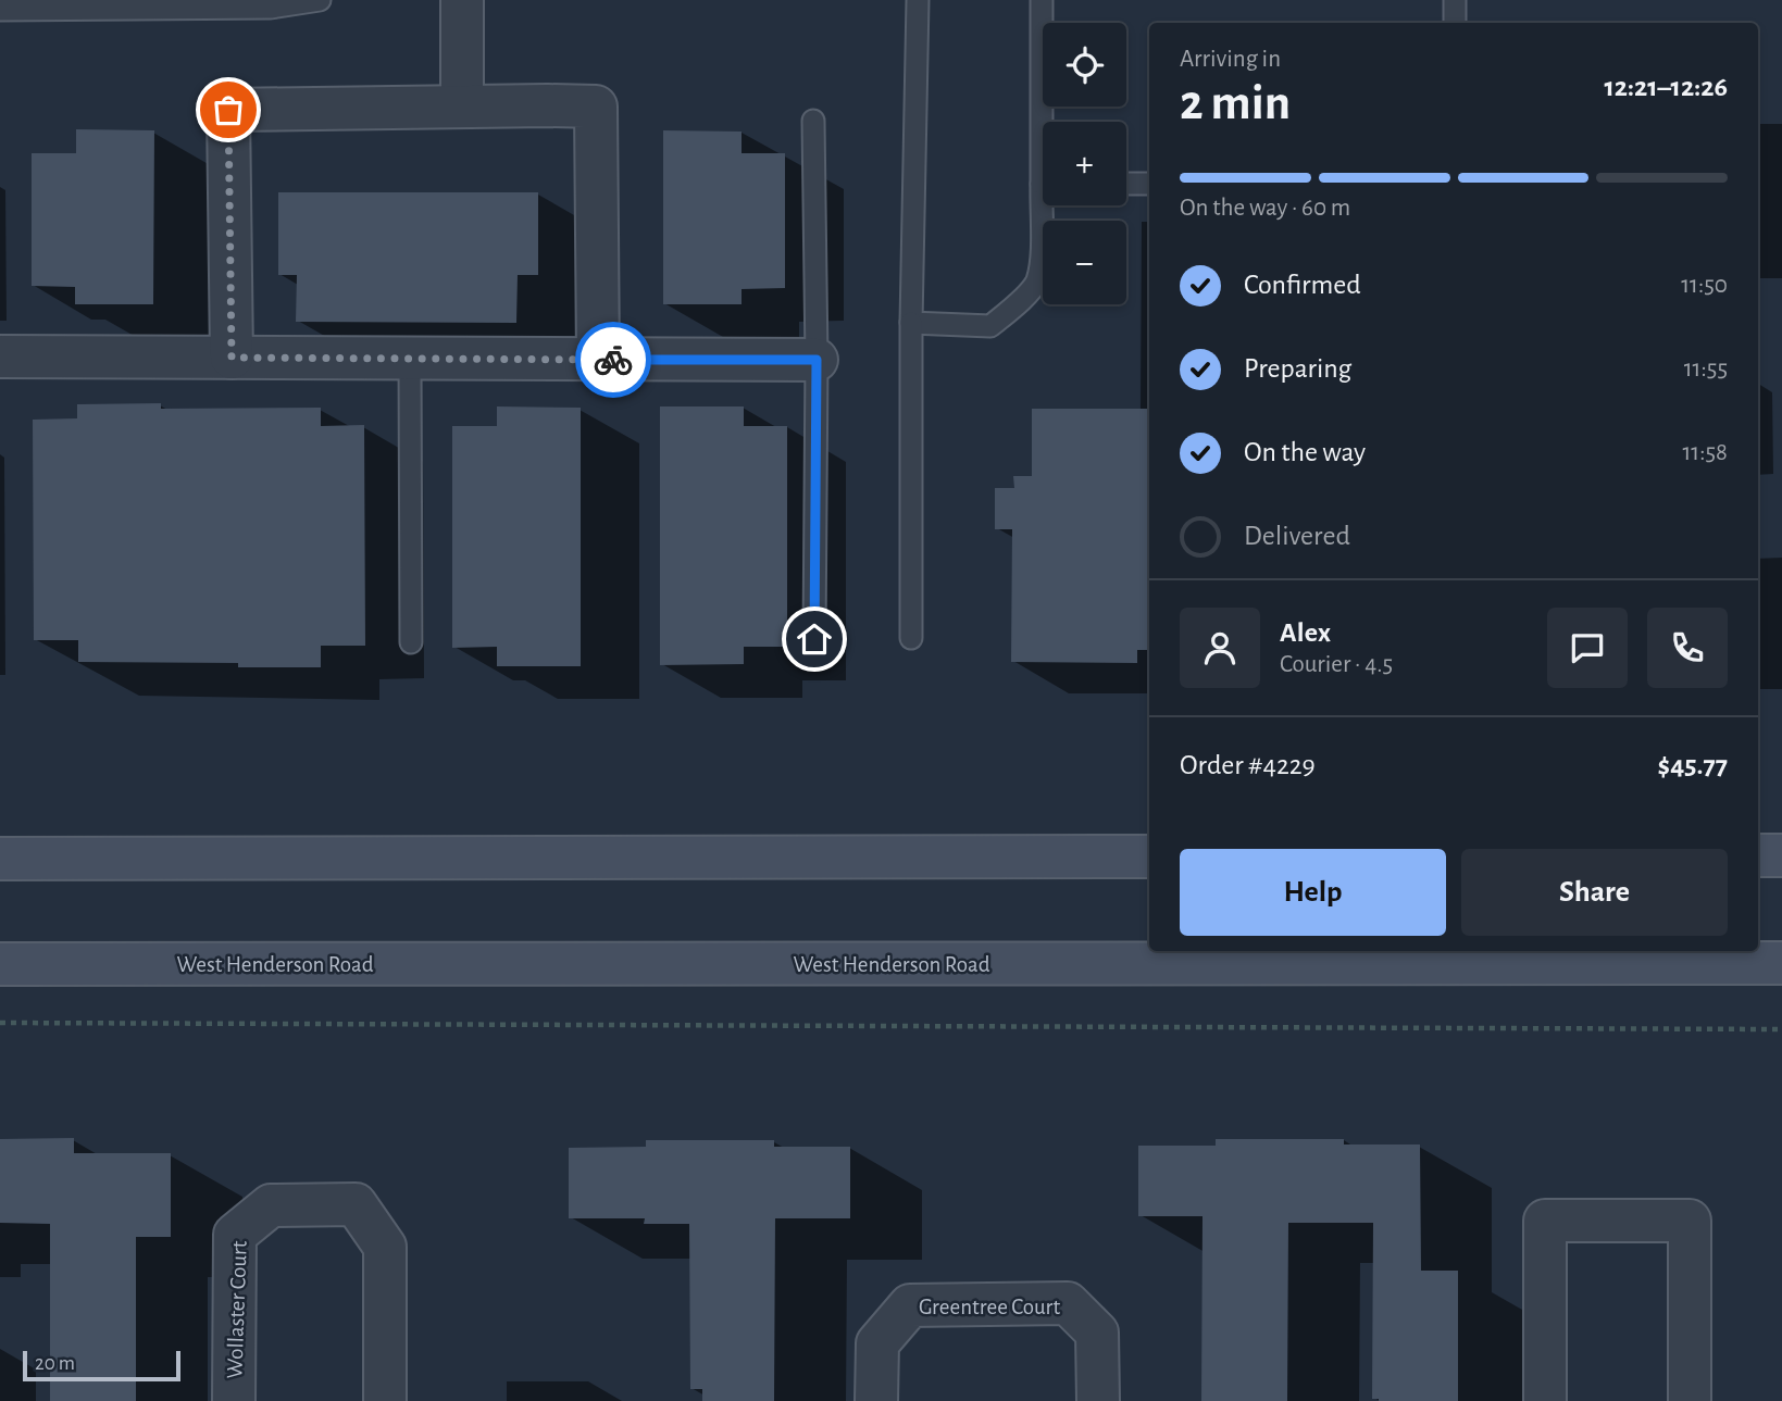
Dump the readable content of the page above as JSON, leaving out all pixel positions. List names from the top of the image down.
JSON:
{
  "streets": {
    "main road": ["West Henderson Road"],
    "street": ["Greentree Court", "Wollaster Court"]
  },
  "scale_bar": "20 m",
  "page": {
    "map_buttons": ["+", "−"],
    "heading": ["2 min", "Arriving in", "12:21–12:26"],
    "panel": [
      "Alex",
      "Courier · 4.5",
      "Order #4229",
      "$45.77"
    ],
    "bar": "On the way · 60 m",
    "list": [
      ["Confirmed", "11:50"],
      ["Preparing", "11:55"],
      ["On the way", "11:58"],
      "Delivered"
    ],
    "buttons": ["Help", "Share"],
    "scale": "20 m"
  }
}
